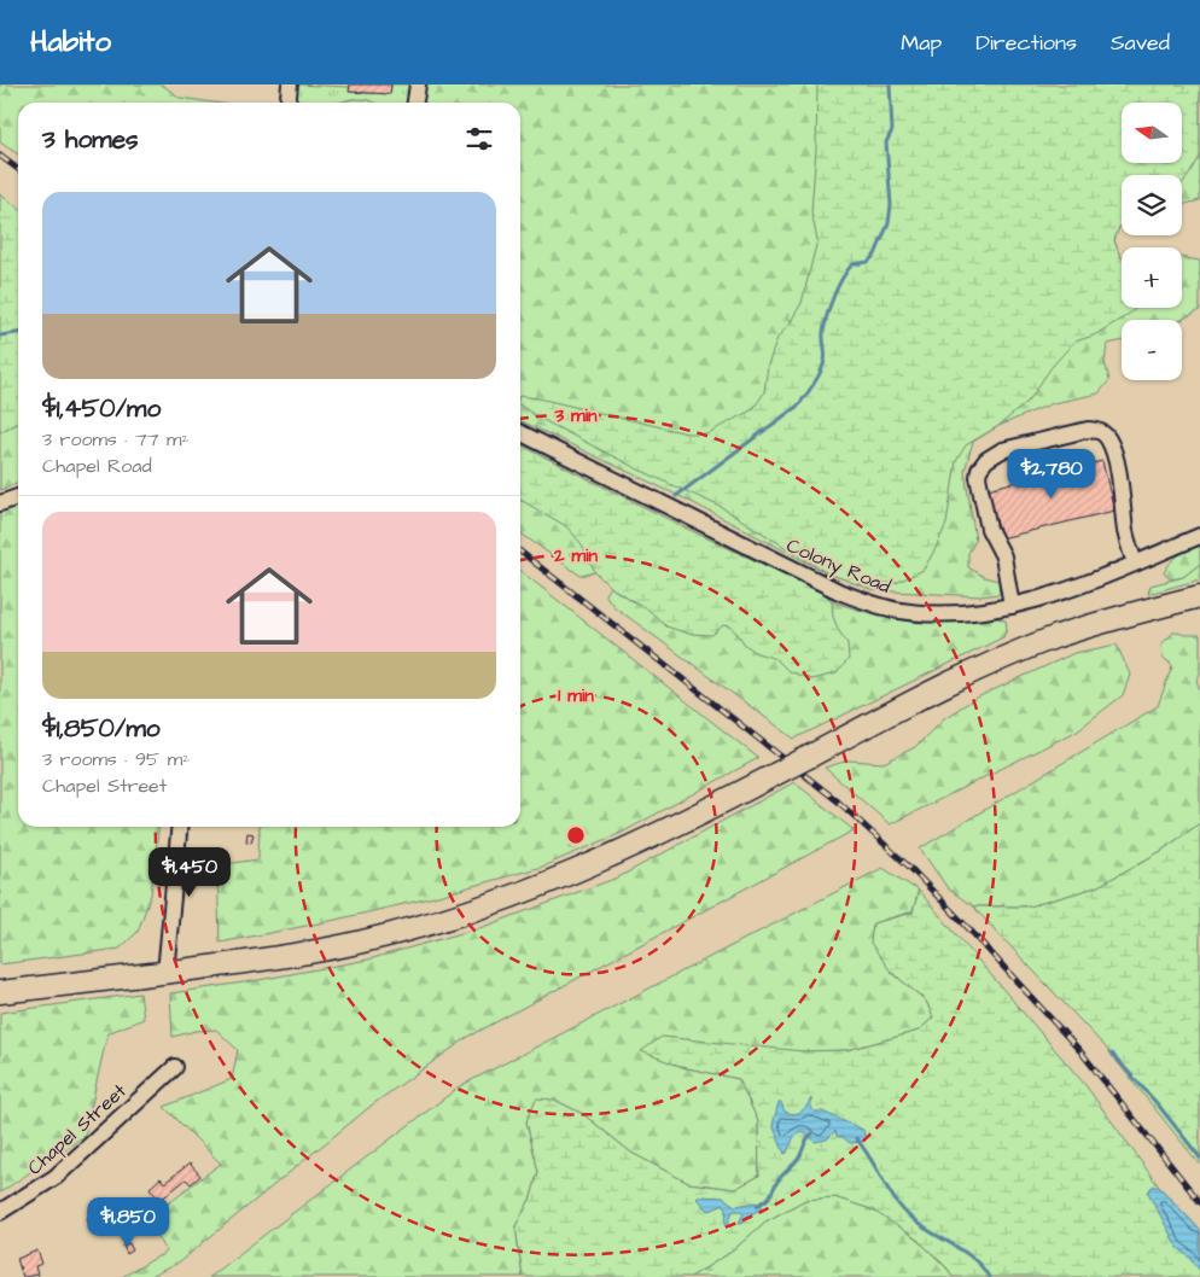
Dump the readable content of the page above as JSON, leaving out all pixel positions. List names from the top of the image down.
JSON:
{
  "streets": {
    "street": ["Colony Road", "Chapel Street"]
  },
  "north": "left",
  "page": {
    "header": "Habito",
    "nav": ["Map", "Directions", "Saved"],
    "map_buttons": ["+", "−"],
    "heading": "3 homes",
    "list": [
      {
        "name": "$1,450/mo",
        "note": "3 rooms · 77 m² · Chapel Road"
      },
      {
        "name": "$1,850/mo",
        "note": "3 rooms · 95 m² · Chapel Street"
      }
    ],
    "price": ["$2,780", "$1,450", "$1,850"]
  },
  "rings": ["3 min", "2 min", "1 min"]
}
